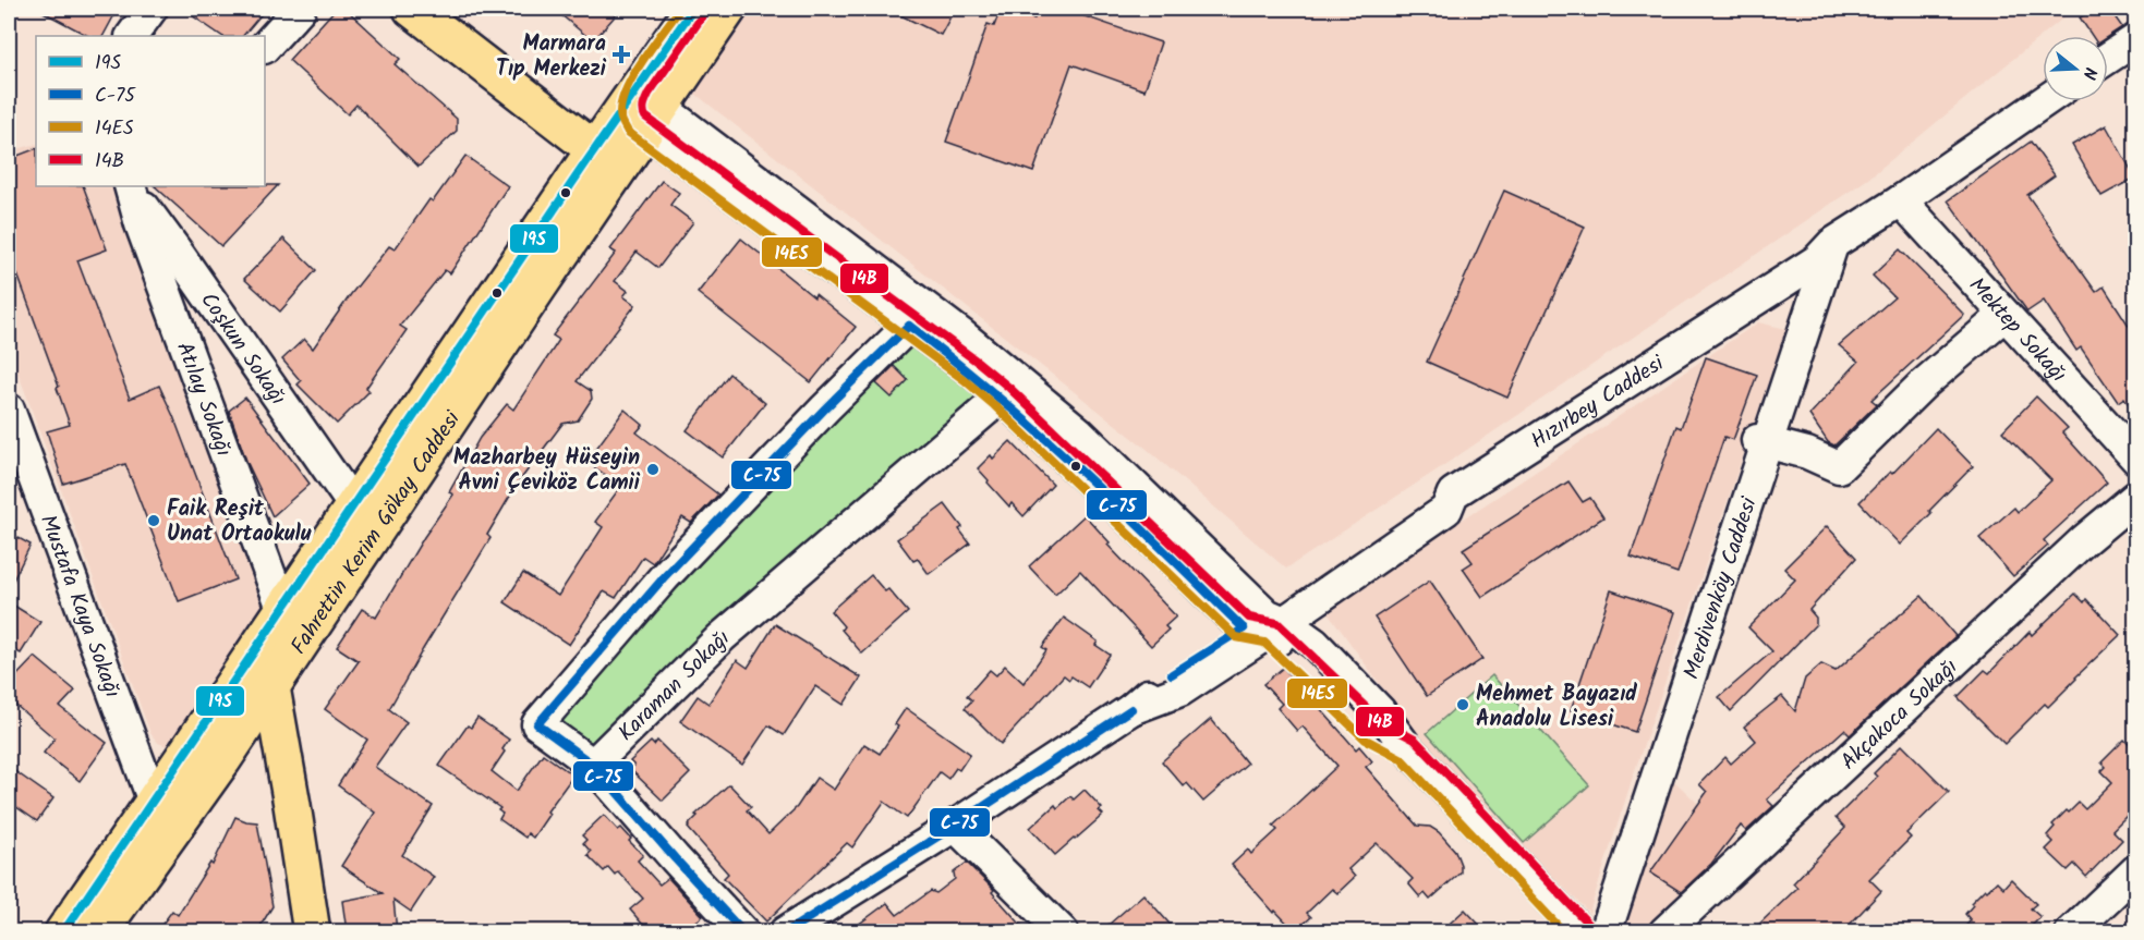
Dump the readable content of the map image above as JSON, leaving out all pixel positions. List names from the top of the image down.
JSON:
{
  "streets": {
    "main road": ["Fahrettin Kerim Gökay Caddesi"],
    "street": [
      "Mektep Sokağı",
      "Coşkun Sokağı",
      "Atılay Sokağı",
      "Hızırbey Caddesi",
      "Merdivenköy Caddesi",
      "Mustafa Kaya Sokağı",
      "Karaman Sokağı",
      "Akçakoca Sokağı"
    ]
  },
  "crossings": [
    ["Mektep Sokağı", "Hızırbey Caddesi"],
    ["Coşkun Sokağı", "Atılay Sokağı"],
    ["Coşkun Sokağı", "Fahrettin Kerim Gökay Caddesi"],
    ["Atılay Sokağı", "Fahrettin Kerim Gökay Caddesi"],
    ["Fahrettin Kerim Gökay Caddesi", "Mustafa Kaya Sokağı"]
  ],
  "places": {
    "health": ["Marmara Tıp Merkezi"],
    "other": ["Mazharbey Hüseyin Avni Çeviköz Camii", "Faik Reşit Unat Ortaokulu", "Mehmet Bayazıd Anadolu Lisesi"]
  },
  "lines": [
    "transit line 19S",
    "transit line 14ES",
    "transit line 14B",
    "transit line C-75"
  ],
  "legend": [
    "19S",
    "C-75",
    "14ES",
    "14B"
  ],
  "north": "right"
}
